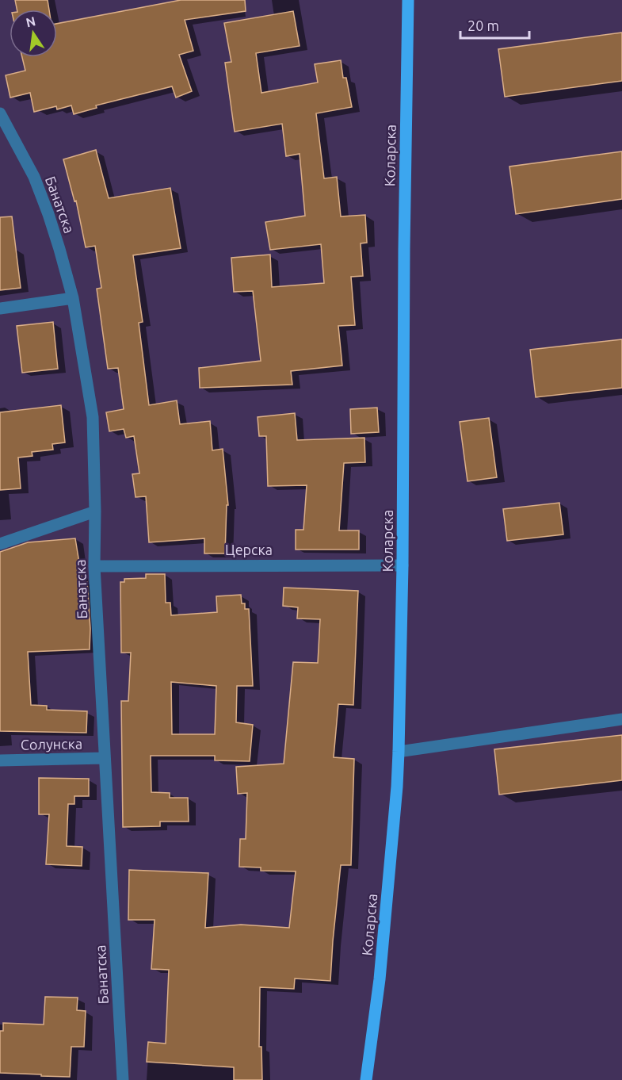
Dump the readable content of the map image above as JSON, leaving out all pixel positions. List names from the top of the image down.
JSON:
{
  "streets": {
    "main road": ["Коларска"],
    "street": ["Банатска", "Церска", "Солунска"]
  },
  "crossings": [
    ["Коларска", "Церска"],
    ["Банатска", "Церска"],
    ["Банатска", "Солунска"]
  ],
  "scale_bar": "20 m",
  "north": "top"
}
